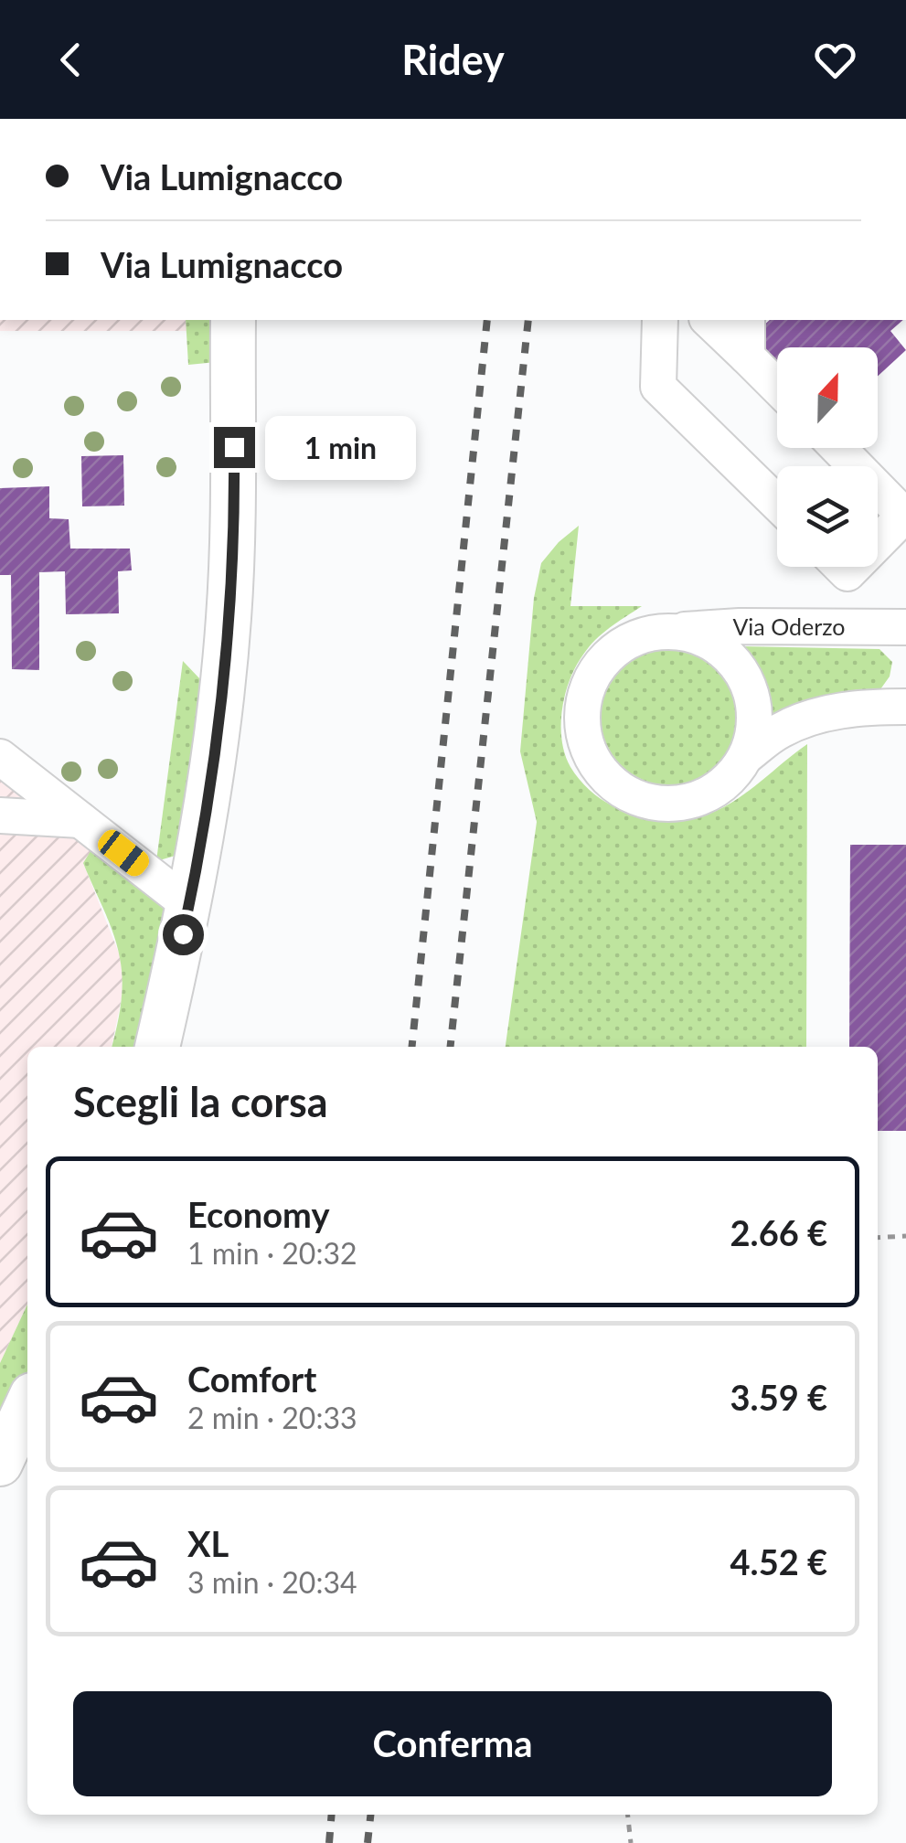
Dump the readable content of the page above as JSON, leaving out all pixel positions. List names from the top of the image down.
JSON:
{
  "streets": {
    "street": ["Via Oderzo"]
  },
  "north": "top",
  "page": {
    "header": "Ridey",
    "banner": ["Via Lumignacco", "Via Lumignacco"],
    "bubble": "1 min",
    "heading": "Scegli la corsa",
    "list": [
      {
        "name": "Economy",
        "note": "1 min · 20:32",
        "value": "2.66 €"
      },
      {
        "name": "Comfort",
        "note": "2 min · 20:33",
        "value": "3.59 €"
      },
      {
        "name": "XL",
        "note": "3 min · 20:34",
        "value": "4.52 €"
      }
    ],
    "buttons": "Conferma"
  }
}
